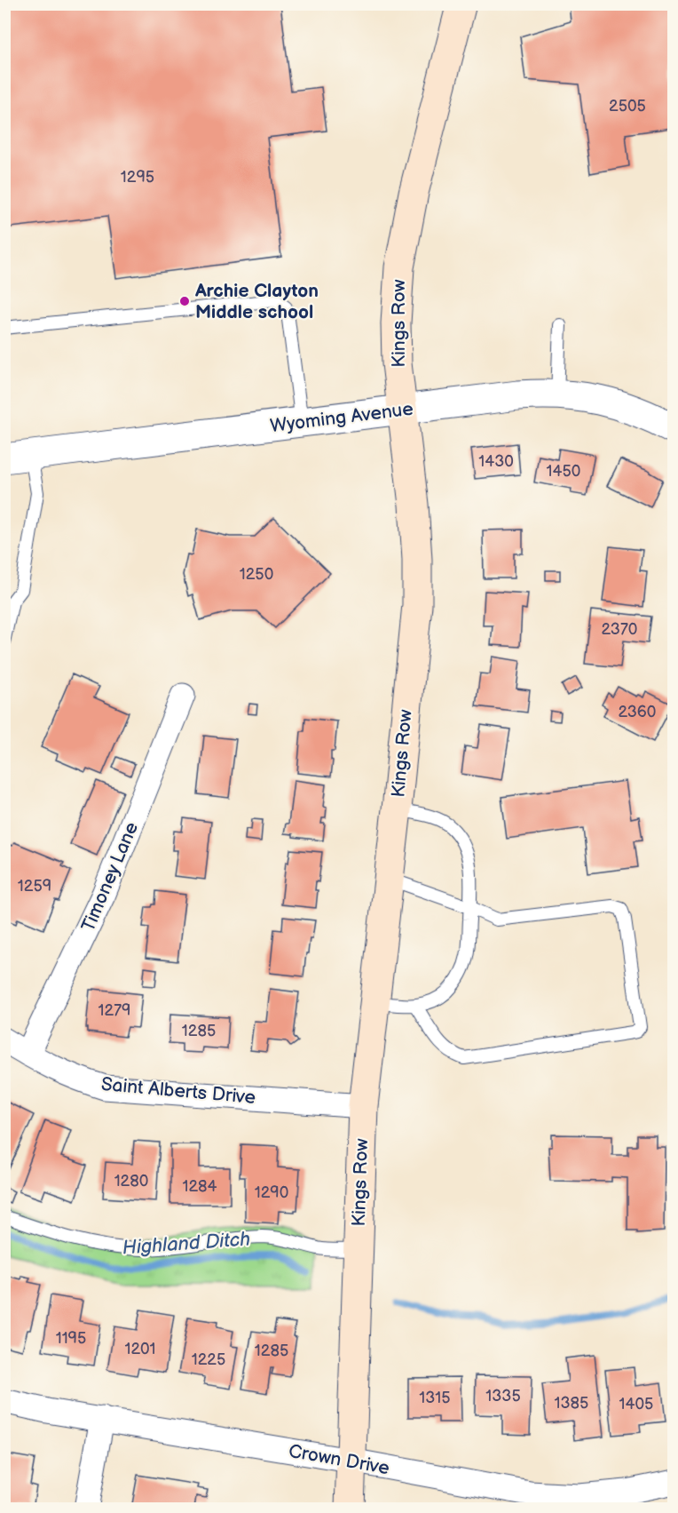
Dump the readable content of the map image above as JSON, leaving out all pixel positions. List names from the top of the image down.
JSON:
{
  "streets": {
    "main road": ["Kings Row"],
    "street": [
      "Wyoming Avenue",
      "Timoney Lane",
      "Saint Alberts Drive",
      "Crown Drive"
    ]
  },
  "crossings": [
    ["Kings Row", "Wyoming Avenue"],
    ["Kings Row", "Saint Alberts Drive"],
    ["Kings Row", "Crown Drive"],
    ["Timoney Lane", "Saint Alberts Drive"]
  ],
  "water": ["Highland Ditch"],
  "places": ["Archie Clayton Middle school"],
  "house_numbers": [
    "2505",
    "1295",
    "1430",
    "1450",
    "1250",
    "2370",
    "2360",
    "1259",
    "1279",
    "1285",
    "1280",
    "1284",
    "1290",
    "1195",
    "1201",
    "1285",
    "1225",
    "1335",
    "1315",
    "1385",
    "1405"
  ]
}
